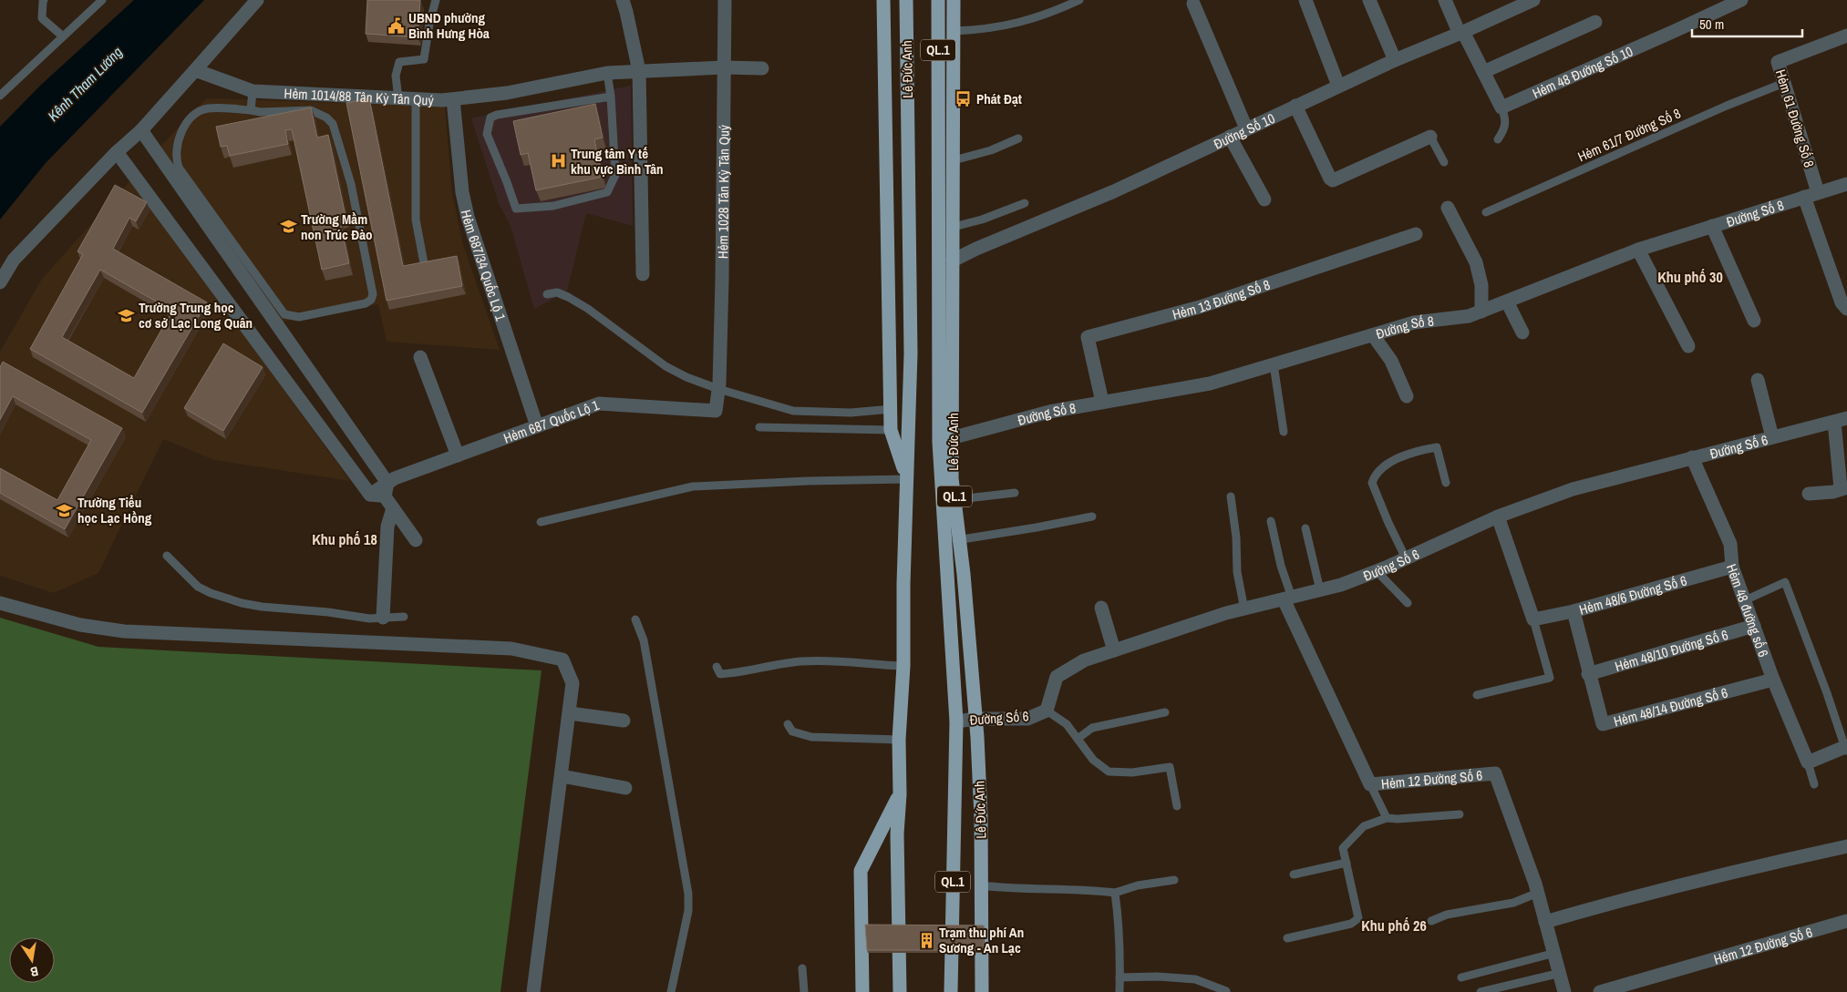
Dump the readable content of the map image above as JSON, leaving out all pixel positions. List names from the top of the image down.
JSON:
{
  "streets": {
    "highway": ["QL.1", "Lê Đức Anh"],
    "street": [
      "Hẻm 48 Đường Số 10",
      "Hẻm 1014/88 Tân Kỳ Tân Quý",
      "Hẻm 61 Đường Số 8",
      "Đường Số 10",
      "Hẻm 1028 Tân Kỳ Tân Quý",
      "Đường Số 8",
      "Hẻm 687/34 Quốc Lộ 1",
      "Hẻm 13 Đường Số 8",
      "Hẻm 687 Quốc Lộ 1",
      "Đường Số 6",
      "Hẻm 48/6 Đường Số 6",
      "Hẻm 48 đường số 6",
      "Hẻm 48/10 Đường Số 6",
      "Hẻm 48/14 Đường Số 6",
      "Hẻm 12 Đường Số 6"
    ],
    "lane": ["Hẻm 61/7 Đường Số 8"]
  },
  "crossings": [
    ["QL.1", "Lê Đức Anh"],
    ["Lê Đức Anh", "Đường Số 10"],
    ["Lê Đức Anh", "Đường Số 8"],
    ["Lê Đức Anh", "Đường Số 6"],
    ["Hẻm 1014/88 Tân Kỳ Tân Quý", "Hẻm 1028 Tân Kỳ Tân Quý"],
    ["Hẻm 1014/88 Tân Kỳ Tân Quý", "Hẻm 687/34 Quốc Lộ 1"],
    ["Hẻm 61 Đường Số 8", "Hẻm 61/7 Đường Số 8"],
    ["Hẻm 61 Đường Số 8", "Đường Số 8"],
    ["Hẻm 1028 Tân Kỳ Tân Quý", "Hẻm 687 Quốc Lộ 1"],
    ["Đường Số 8", "Hẻm 13 Đường Số 8"],
    ["Hẻm 687/34 Quốc Lộ 1", "Hẻm 687 Quốc Lộ 1"],
    ["Đường Số 6", "Hẻm 48 đường số 6"],
    ["Đường Số 6", "Hẻm 12 Đường Số 6"],
    ["Hẻm 48/6 Đường Số 6", "Hẻm 48 đường số 6"],
    ["Hẻm 48/6 Đường Số 6", "Hẻm 48/14 Đường Số 6"],
    ["Hẻm 48 đường số 6", "Hẻm 48/10 Đường Số 6"],
    ["Hẻm 48 đường số 6", "Hẻm 48/14 Đường Số 6"],
    ["Hẻm 48/10 Đường Số 6", "Hẻm 48/14 Đường Số 6"]
  ],
  "districts": ["Khu phố 30", "Khu phố 18", "Khu phố 26"],
  "water": ["Kênh Tham Lương"],
  "places": {
    "public building": ["UBND phường Bình Hưng Hòa"],
    "bus stop": ["Phát Đạt"],
    "hospital": ["Trung tâm Y tế khu vực Bình Tân"],
    "school or university": ["Trường Mầm non Trúc Đào", "Trường Trung học cơ sở Lạc Long Quân", "Trường Tiểu học Lạc Hồng"],
    "building": ["Trạm thu phí An Sương - An Lạc"]
  },
  "scale_bar": "50 m",
  "north": "bottom"
}
